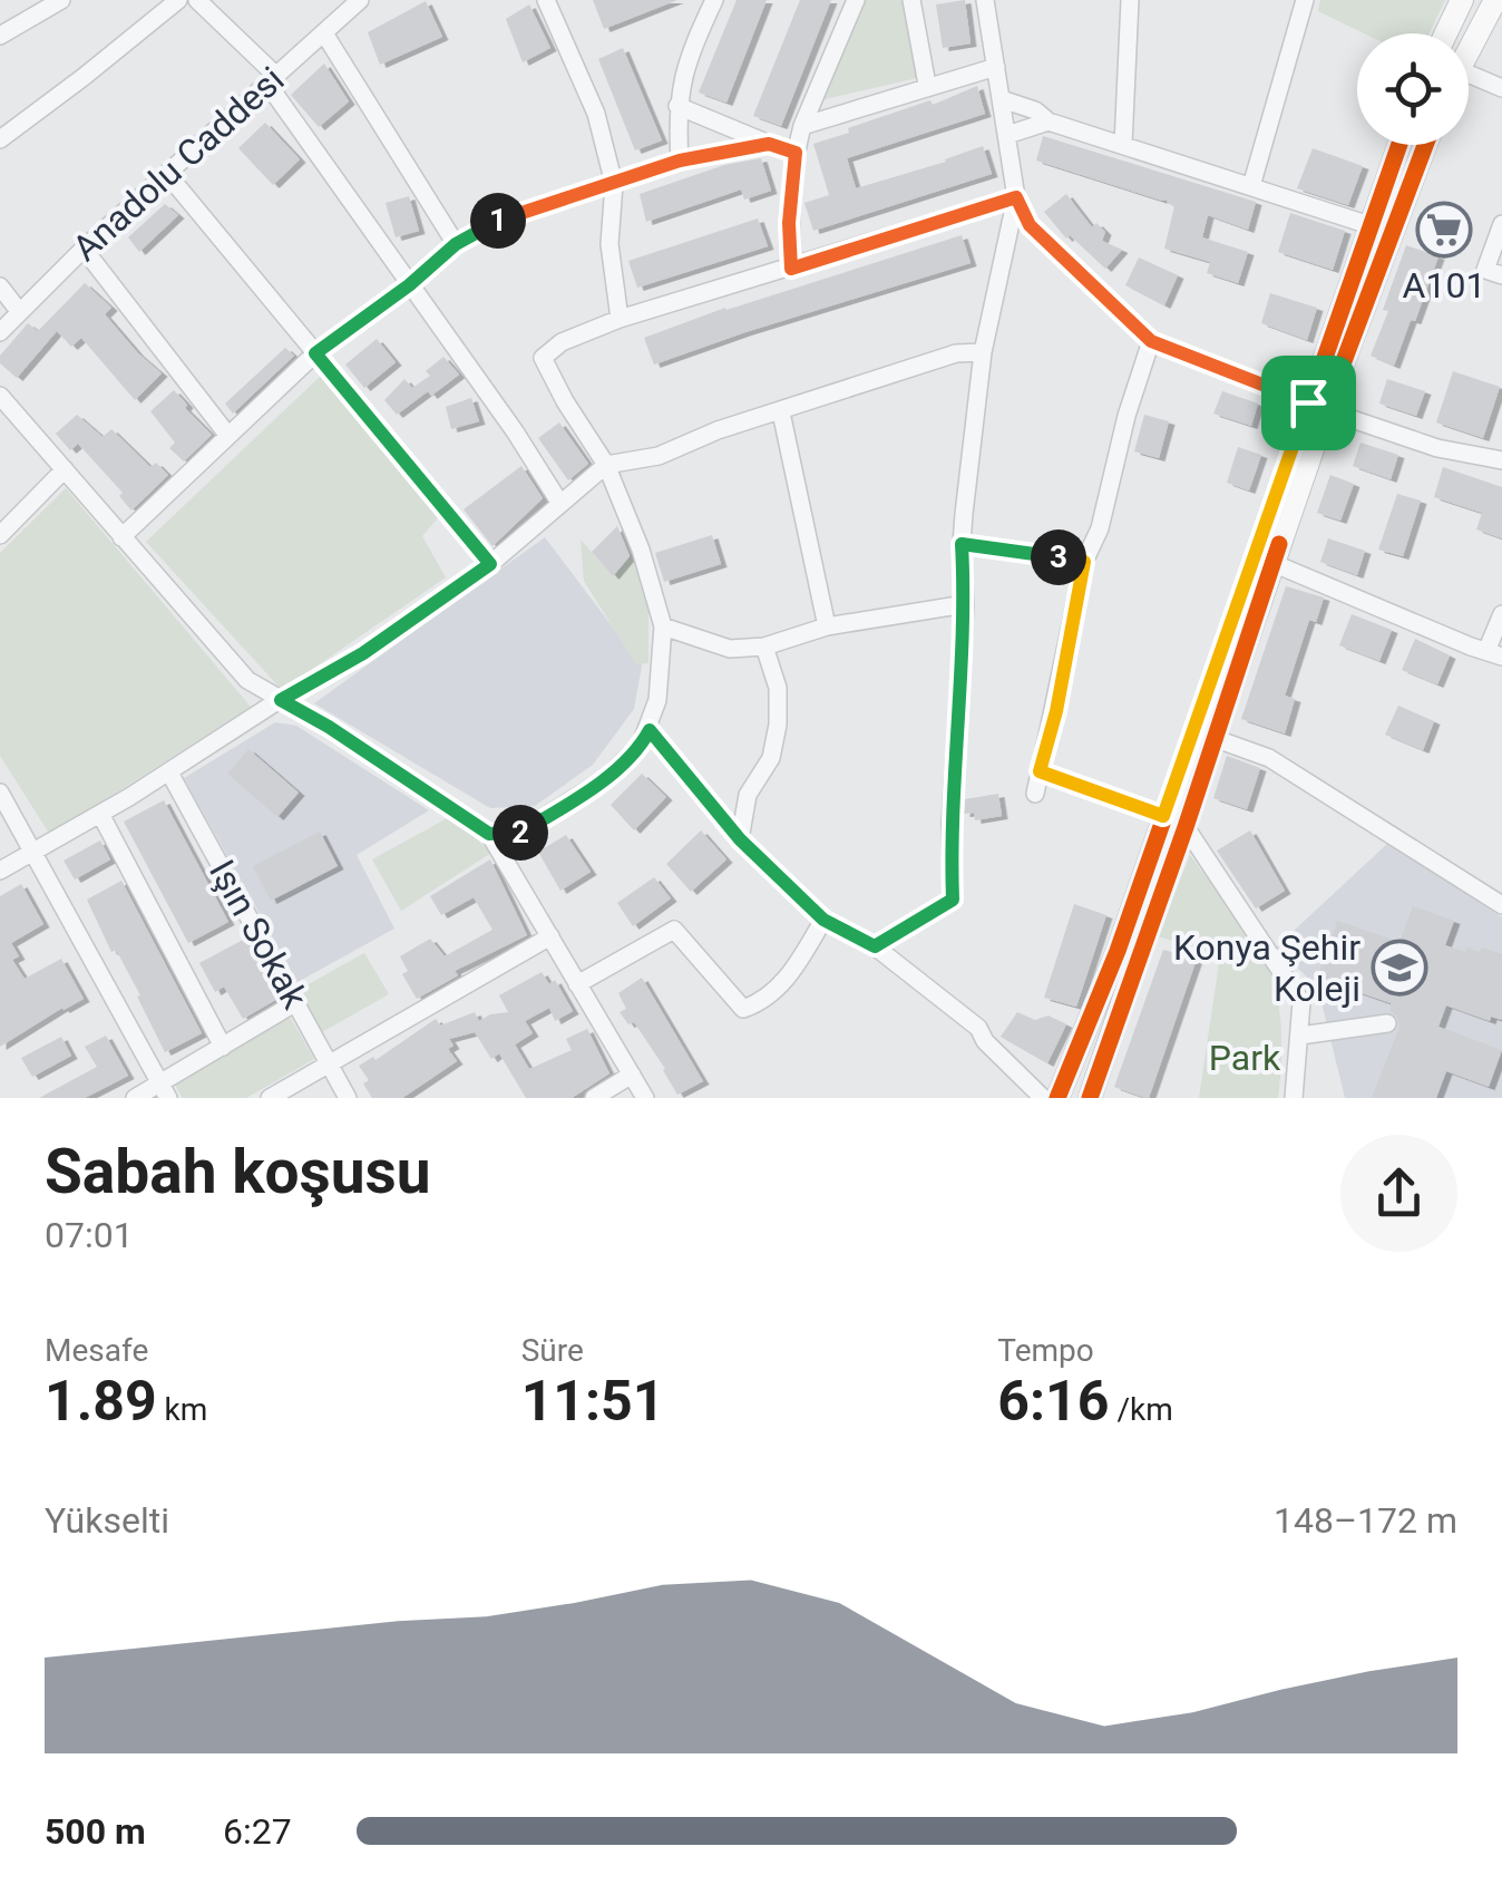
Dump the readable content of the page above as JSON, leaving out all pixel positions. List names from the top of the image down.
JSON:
{
  "streets": {
    "street": ["Anadolu Caddesi", "Işın Sokak"]
  },
  "parks": ["Park"],
  "places": {
    "supermarket": ["A101"],
    "school or university": ["Konya Şehir Koleji"]
  },
  "page": {
    "pins": ["1", "3", "2"],
    "heading": ["Sabah koşusu", "07:01"],
    "stats": [
      ["Mesafe", "1.89 km"],
      ["Süre", "11:51"],
      ["Tempo", "6:16 /km"]
    ],
    "chart": ["Yükselti", "148–172 m"],
    "list": [
      {
        "name": "500 m",
        "note": "6:27"
      }
    ]
  }
}
